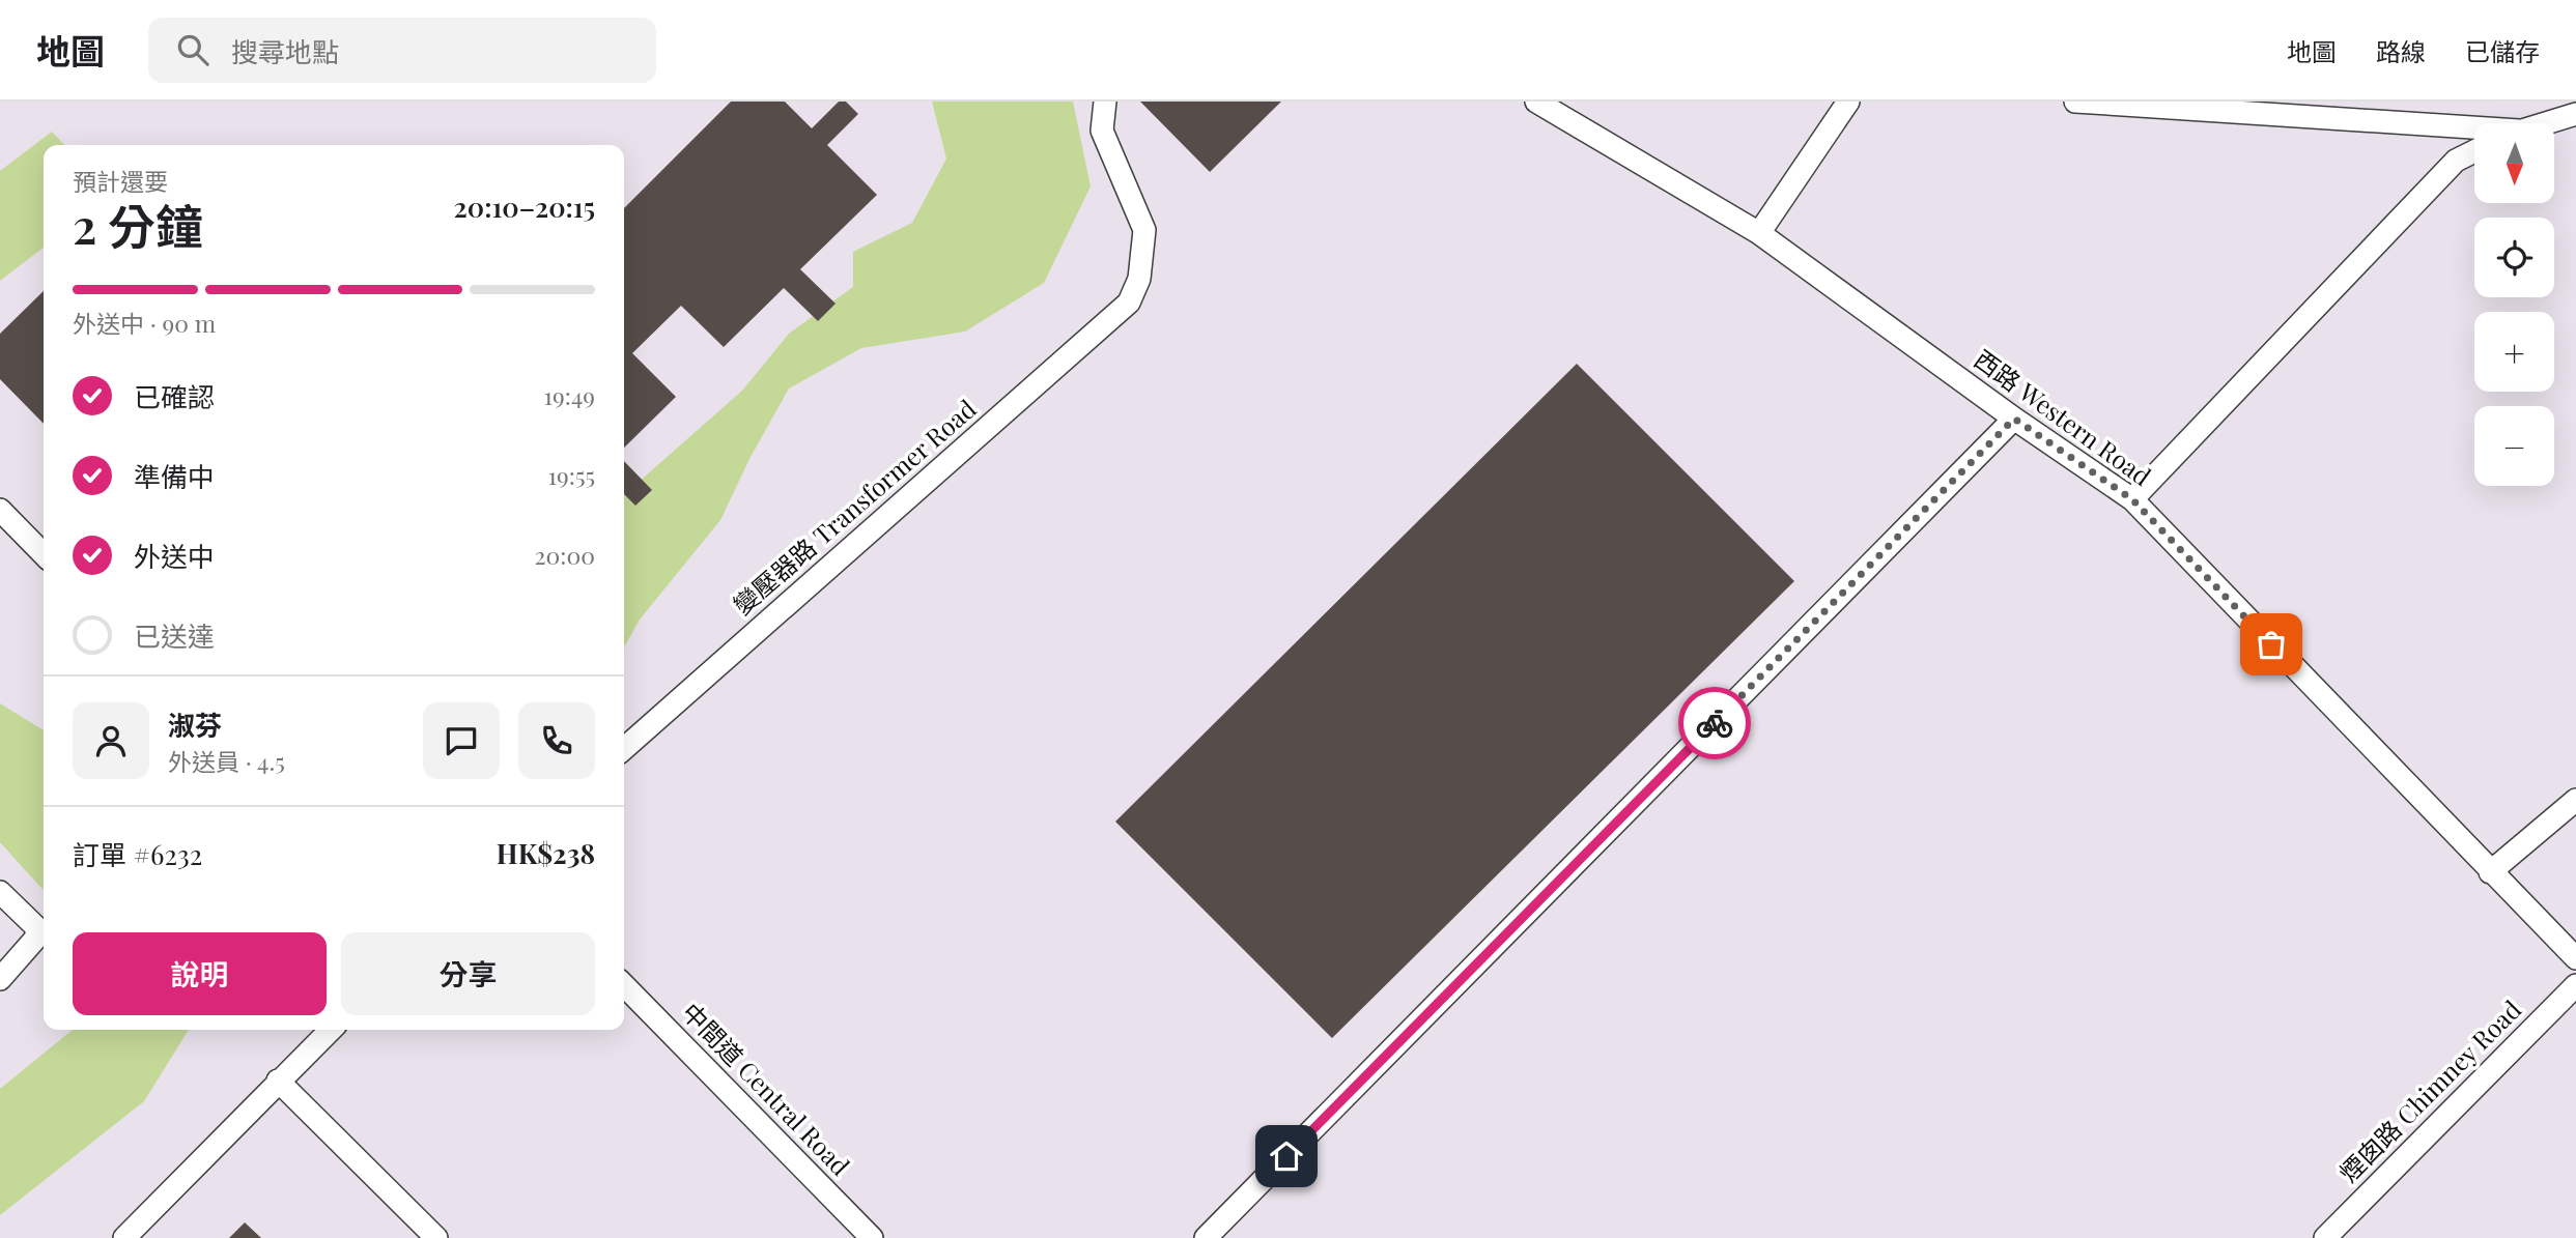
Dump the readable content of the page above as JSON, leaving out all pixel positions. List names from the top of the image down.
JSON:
{
  "streets": {
    "lane": [
      "西路 Western Road",
      "變壓器路 Transformer Road",
      "中間道 Central Road",
      "煙囱路 Chimney Road"
    ]
  },
  "north": "bottom",
  "page": {
    "header": "地圖",
    "search": "搜尋地點",
    "nav": ["地圖", "路線", "已儲存"],
    "map_buttons": ["+", "−"],
    "heading": ["2 分鐘", "預計還要", "20:10–20:15"],
    "panel": [
      "淑芬",
      "外送員 · 4.5",
      "訂單 #6232",
      "HK$238"
    ],
    "bar": "外送中 · 90 m",
    "list": [
      ["已確認", "19:49"],
      ["準備中", "19:55"],
      ["外送中", "20:00"],
      "已送達"
    ],
    "buttons": ["說明", "分享"]
  }
}
